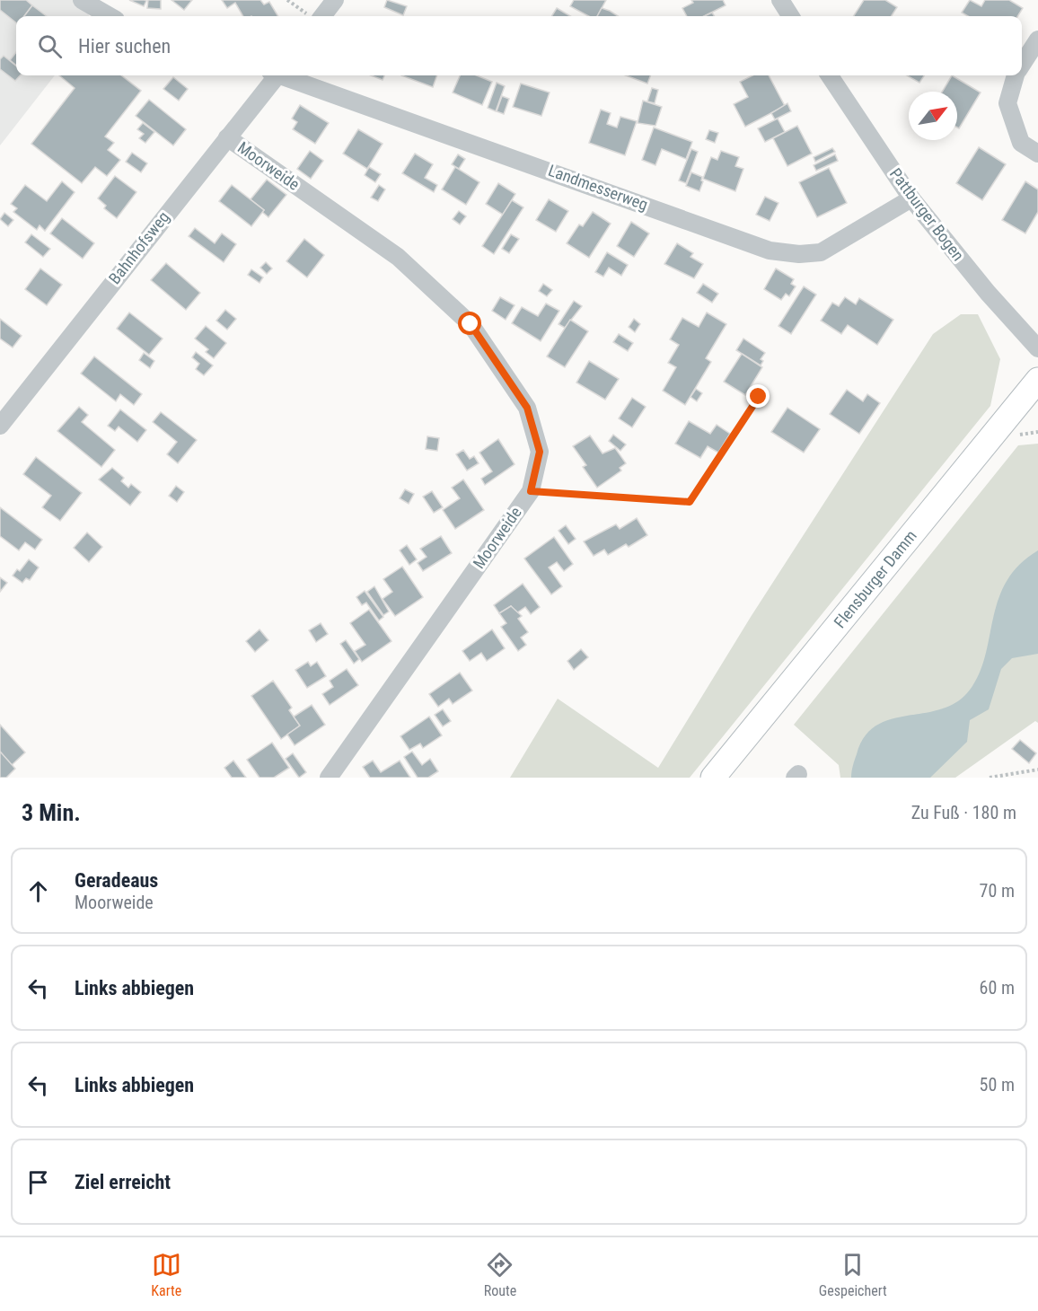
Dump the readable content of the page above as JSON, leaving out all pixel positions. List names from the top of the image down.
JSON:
{
  "streets": {
    "street": [
      "Moorweide",
      "Landmesserweg",
      "Pattburger Bogen",
      "Bahnhofsweg",
      "Flensburger Damm"
    ]
  },
  "crossings": [
    ["Moorweide", "Bahnhofsweg"],
    ["Landmesserweg", "Pattburger Bogen"]
  ],
  "north": "top right",
  "page": {
    "search": "Hier suchen",
    "heading": ["3 Min.", "Zu Fuß · 180 m"],
    "list": [
      ["Geradeaus", "Moorweide", "70 m"],
      ["Links abbiegen", "60 m"],
      ["Links abbiegen", "50 m"],
      "Ziel erreicht"
    ],
    "nav": ["Karte", "Route", "Gespeichert"]
  }
}
